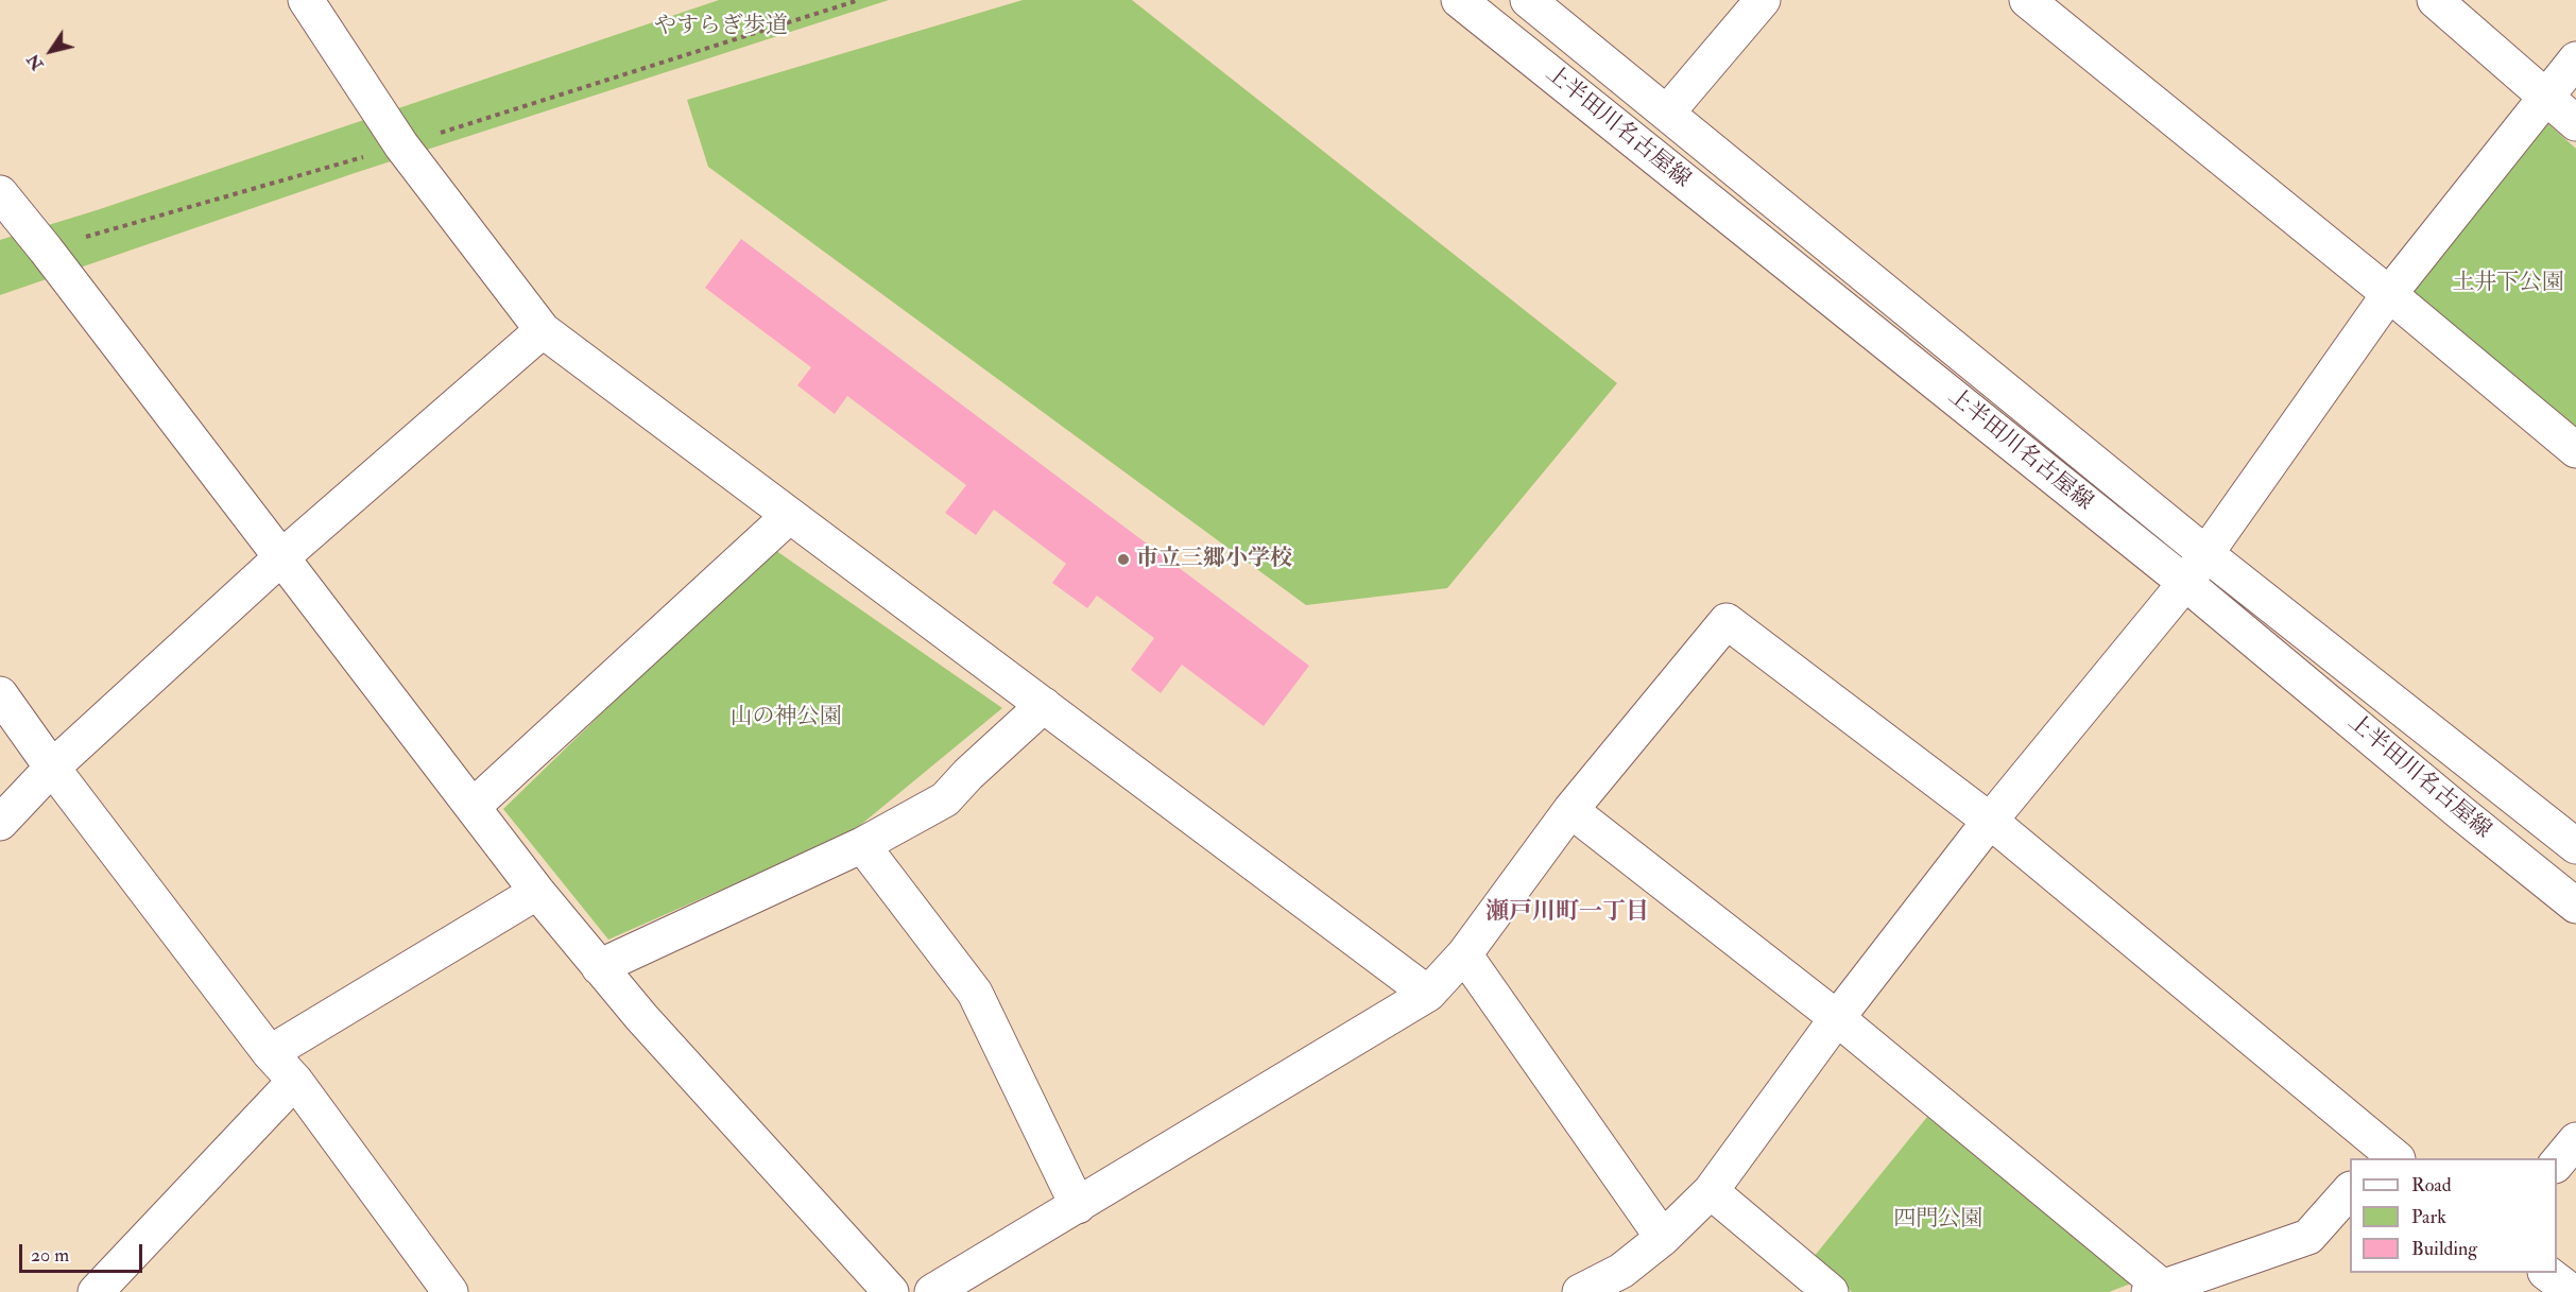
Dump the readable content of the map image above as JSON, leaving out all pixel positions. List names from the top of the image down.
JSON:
{
  "streets": {
    "street": ["上半田川名古屋線"]
  },
  "districts": ["瀬戸川町一丁目"],
  "parks": [
    "やすらぎ歩道",
    "土井下公園",
    "山の神公園",
    "四門公園"
  ],
  "places": ["市立三郷小学校"],
  "legend": ["Road", "Park", "Building"],
  "scale_bar": "20 m",
  "north": "bottom left"
}
